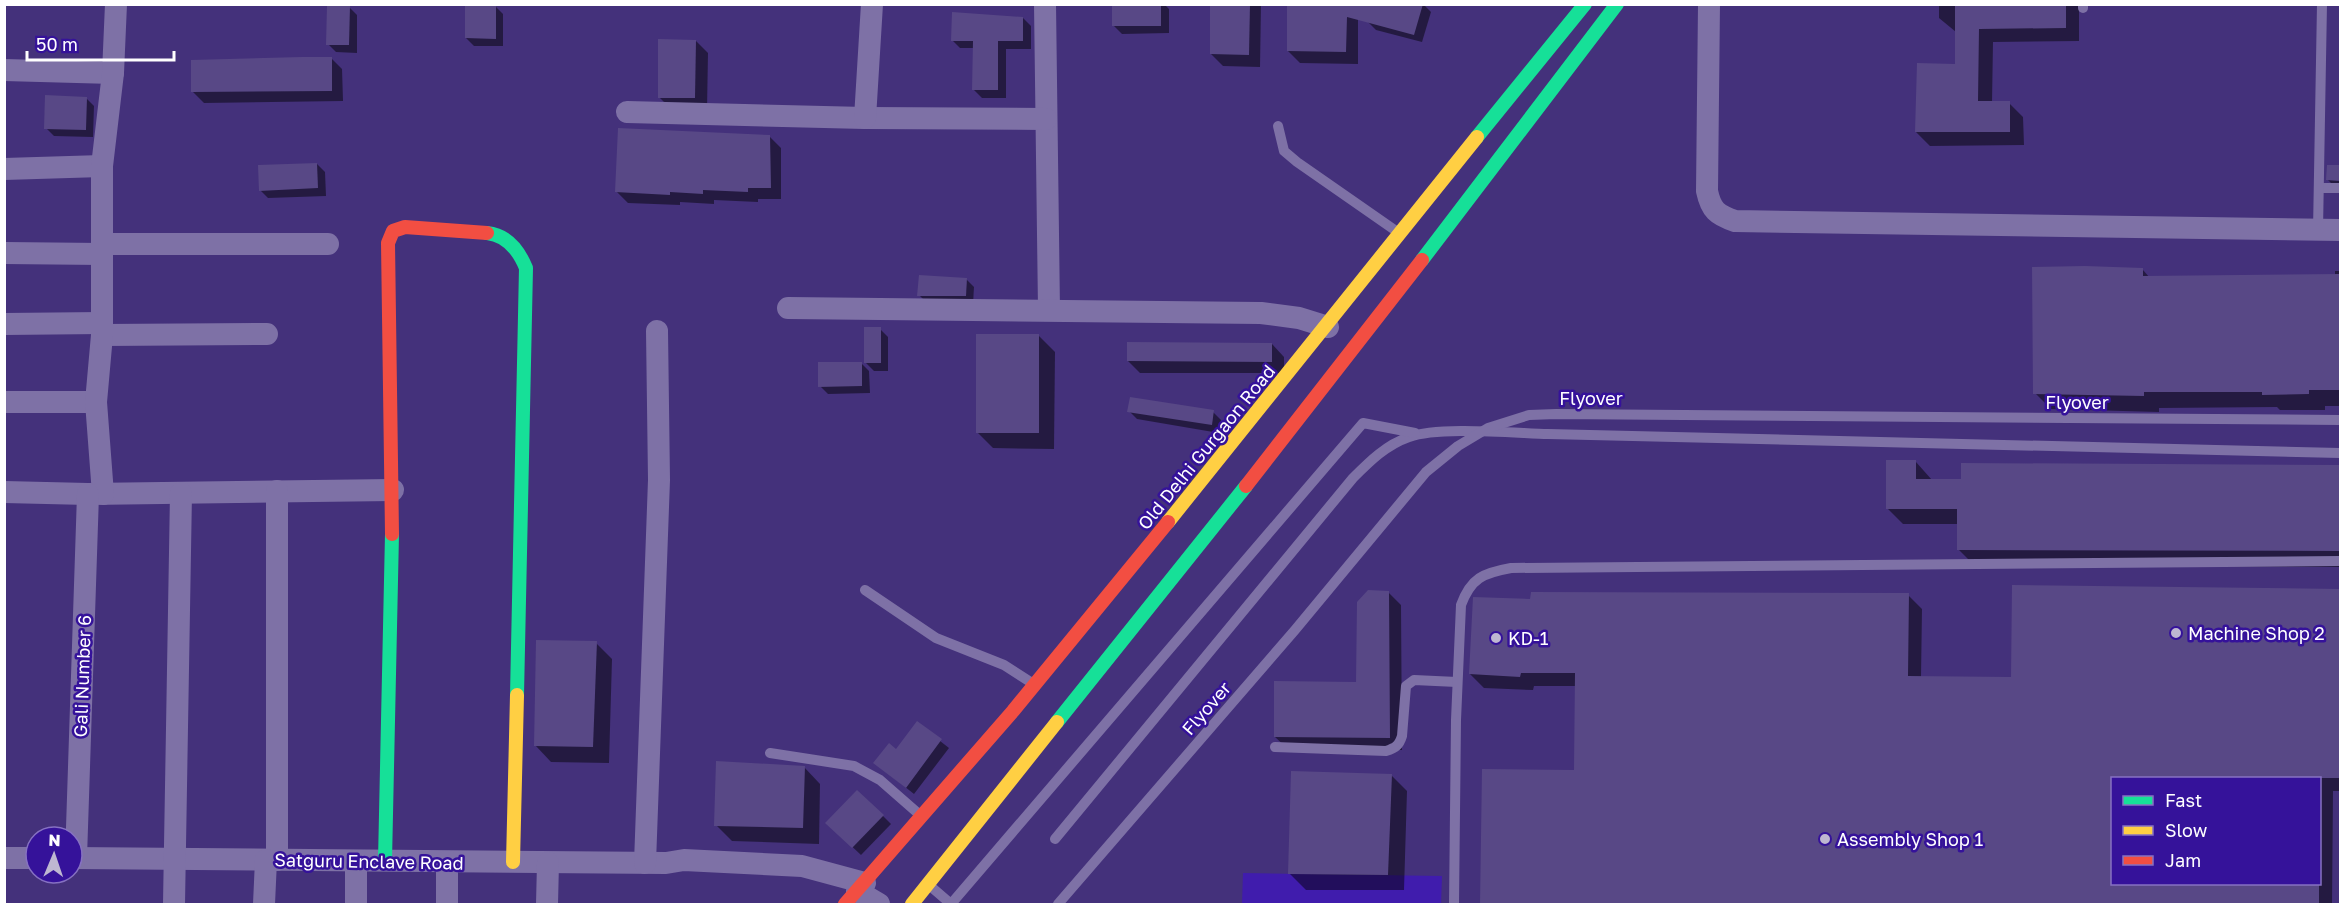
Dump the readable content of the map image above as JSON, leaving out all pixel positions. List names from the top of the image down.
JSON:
{
  "streets": {
    "main road": ["Old Delhi Gurgaon Road"],
    "street": ["Gali Number 6", "Satguru Enclave Road"],
    "lane": ["Flyover"]
  },
  "crossings": [
    ["Old Delhi Gurgaon Road", "Satguru Enclave Road"]
  ],
  "places": ["Machine Shop 2", "KD-1", "Assembly Shop 1"],
  "legend": ["Fast", "Slow", "Jam"],
  "scale_bar": "50 m",
  "north": "top"
}
